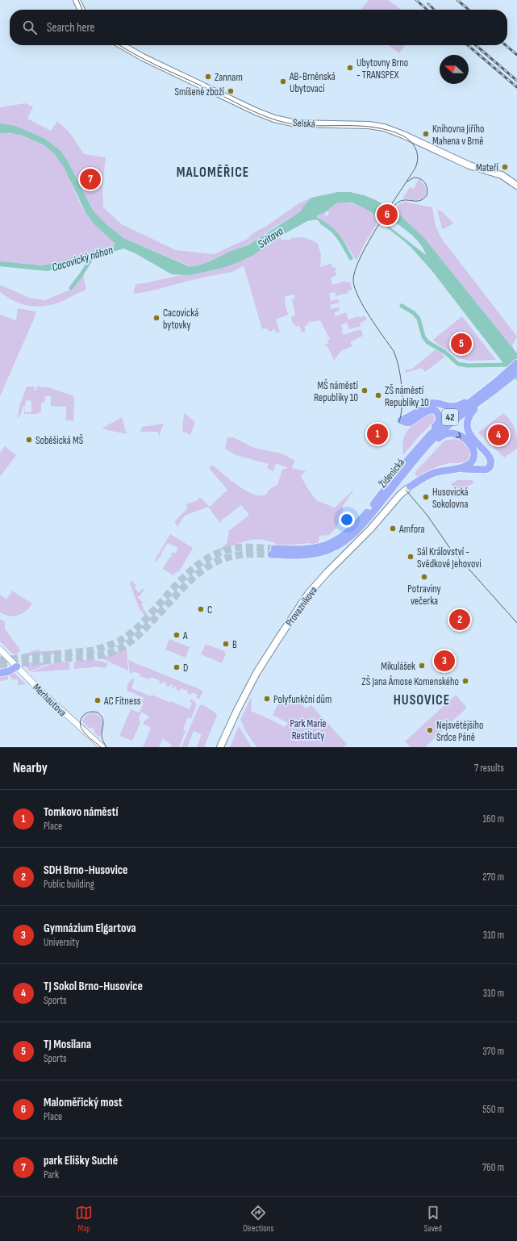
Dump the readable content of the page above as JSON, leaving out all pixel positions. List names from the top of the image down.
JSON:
{
  "streets": {
    "highway": ["42", "Židenická"],
    "main road": ["Selská", "Provazníkova"],
    "street": ["Merhautova"]
  },
  "districts": ["MALOMĚŘICE", "HUSOVICE"],
  "water": ["Svitava", "Cacovický náhon"],
  "parks": ["Park Marie Restituty"],
  "places": [
    "Ubytovny Brno - TRANSPEX",
    "Zannam",
    "AB-Brněnská Ubytovací",
    "Smíšené zboží",
    "Knihovna Jiřího Mahena v Brně",
    "Mateří",
    "Cacovická bytovky",
    "MŠ náměstí Republiky 10",
    "ZŠ náměstí Republiky 10",
    "Soběšická MŠ",
    "Husovická Sokolovna",
    "Amfora",
    "Sál Království - Svědkové Jehovovi",
    "Potraviny večerka",
    "C",
    "A",
    "B",
    "Mikulášek",
    "D",
    "ZŠ Jana Ámose Komenského",
    "Polyfunkční dům",
    "AC Fitness",
    "Nejsvětějšího Srdce Páně"
  ],
  "north": "left",
  "page": {
    "search": "Search here",
    "pins": [
      "7",
      "6",
      "5",
      "1",
      "4",
      "2",
      "3"
    ],
    "heading": ["Nearby", "7 results"],
    "list": [
      {
        "mark": "1",
        "name": "Tomkovo náměstí",
        "note": "Place",
        "value": "160 m"
      },
      {
        "mark": "2",
        "name": "SDH Brno-Husovice",
        "note": "Public building",
        "value": "270 m"
      },
      {
        "mark": "3",
        "name": "Gymnázium Elgartova",
        "note": "University",
        "value": "310 m"
      },
      {
        "mark": "4",
        "name": "TJ Sokol Brno-Husovice",
        "note": "Sports",
        "value": "310 m"
      },
      {
        "mark": "5",
        "name": "TJ Mosilana",
        "note": "Sports",
        "value": "370 m"
      },
      {
        "mark": "6",
        "name": "Maloměřický most",
        "note": "Place",
        "value": "550 m"
      },
      {
        "mark": "7",
        "name": "park Elišky Suché",
        "note": "Park",
        "value": "760 m"
      }
    ],
    "nav": ["Map", "Directions", "Saved"]
  }
}
